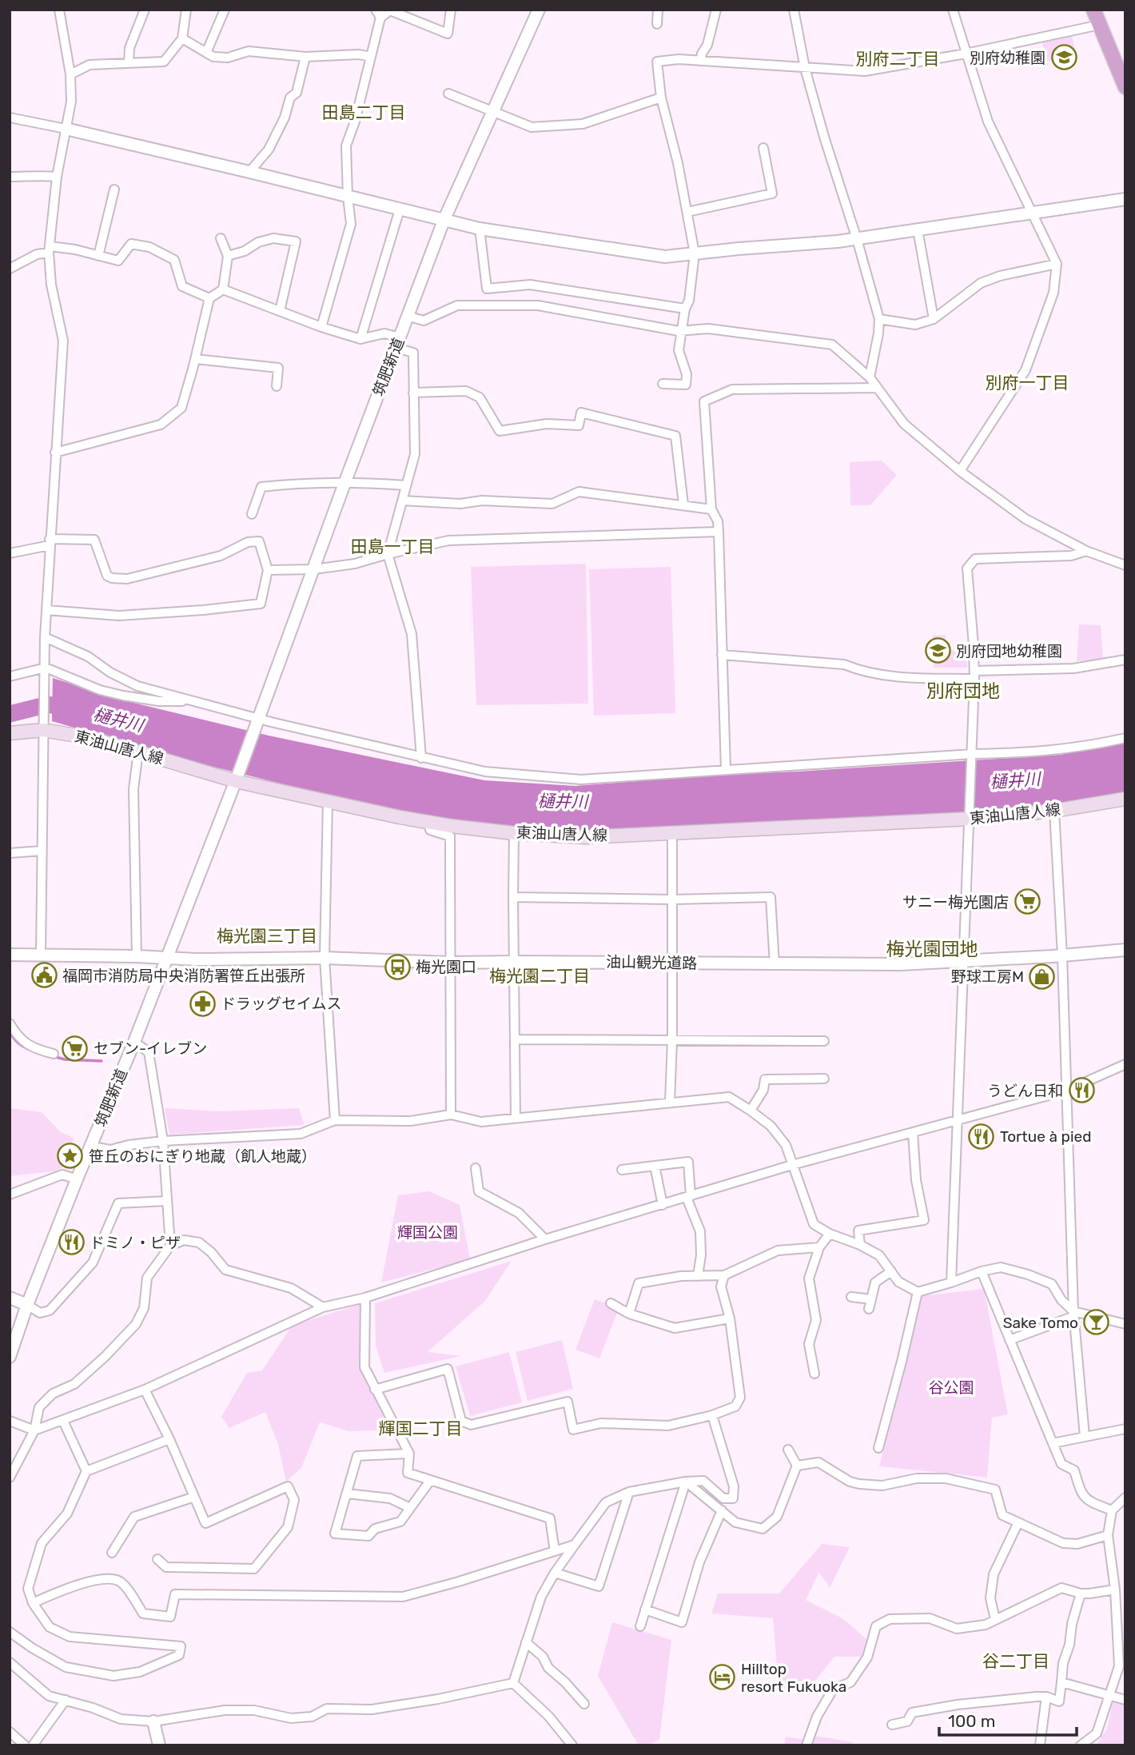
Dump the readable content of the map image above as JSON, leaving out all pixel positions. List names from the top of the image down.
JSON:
{
  "streets": {
    "main road": ["東油山唐人線"],
    "street": ["筑肥新道", "油山観光道路"]
  },
  "crossings": [
    ["筑肥新道", "東油山唐人線"],
    ["筑肥新道", "油山観光道路"]
  ],
  "districts": [
    "別府二丁目",
    "田島二丁目",
    "別府一丁目",
    "田島一丁目",
    "別府団地",
    "梅光園三丁目",
    "梅光園団地",
    "梅光園二丁目",
    "輝国二丁目",
    "谷二丁目"
  ],
  "water": ["樋井川"],
  "parks": ["輝国公園", "谷公園"],
  "places": {
    "school or university": ["別府幼稚園", "別府団地幼稚園"],
    "supermarket": ["サニー梅光園店", "セブン-イレブン"],
    "bus stop": ["梅光園口"],
    "public building": ["福岡市消防局中央消防署笹丘出張所"],
    "shop": ["野球工房M"],
    "pharmacy": ["ドラッグセイムス"],
    "restaurant": ["うどん日和", "Tortue à pied", "ドミノ・ピザ"],
    "place": ["笹丘のおにぎり地蔵（飢人地蔵）"],
    "bar": ["Sake Tomo"],
    "hotel": ["Hilltop resort Fukuoka"]
  },
  "scale_bar": "100 m"
}
